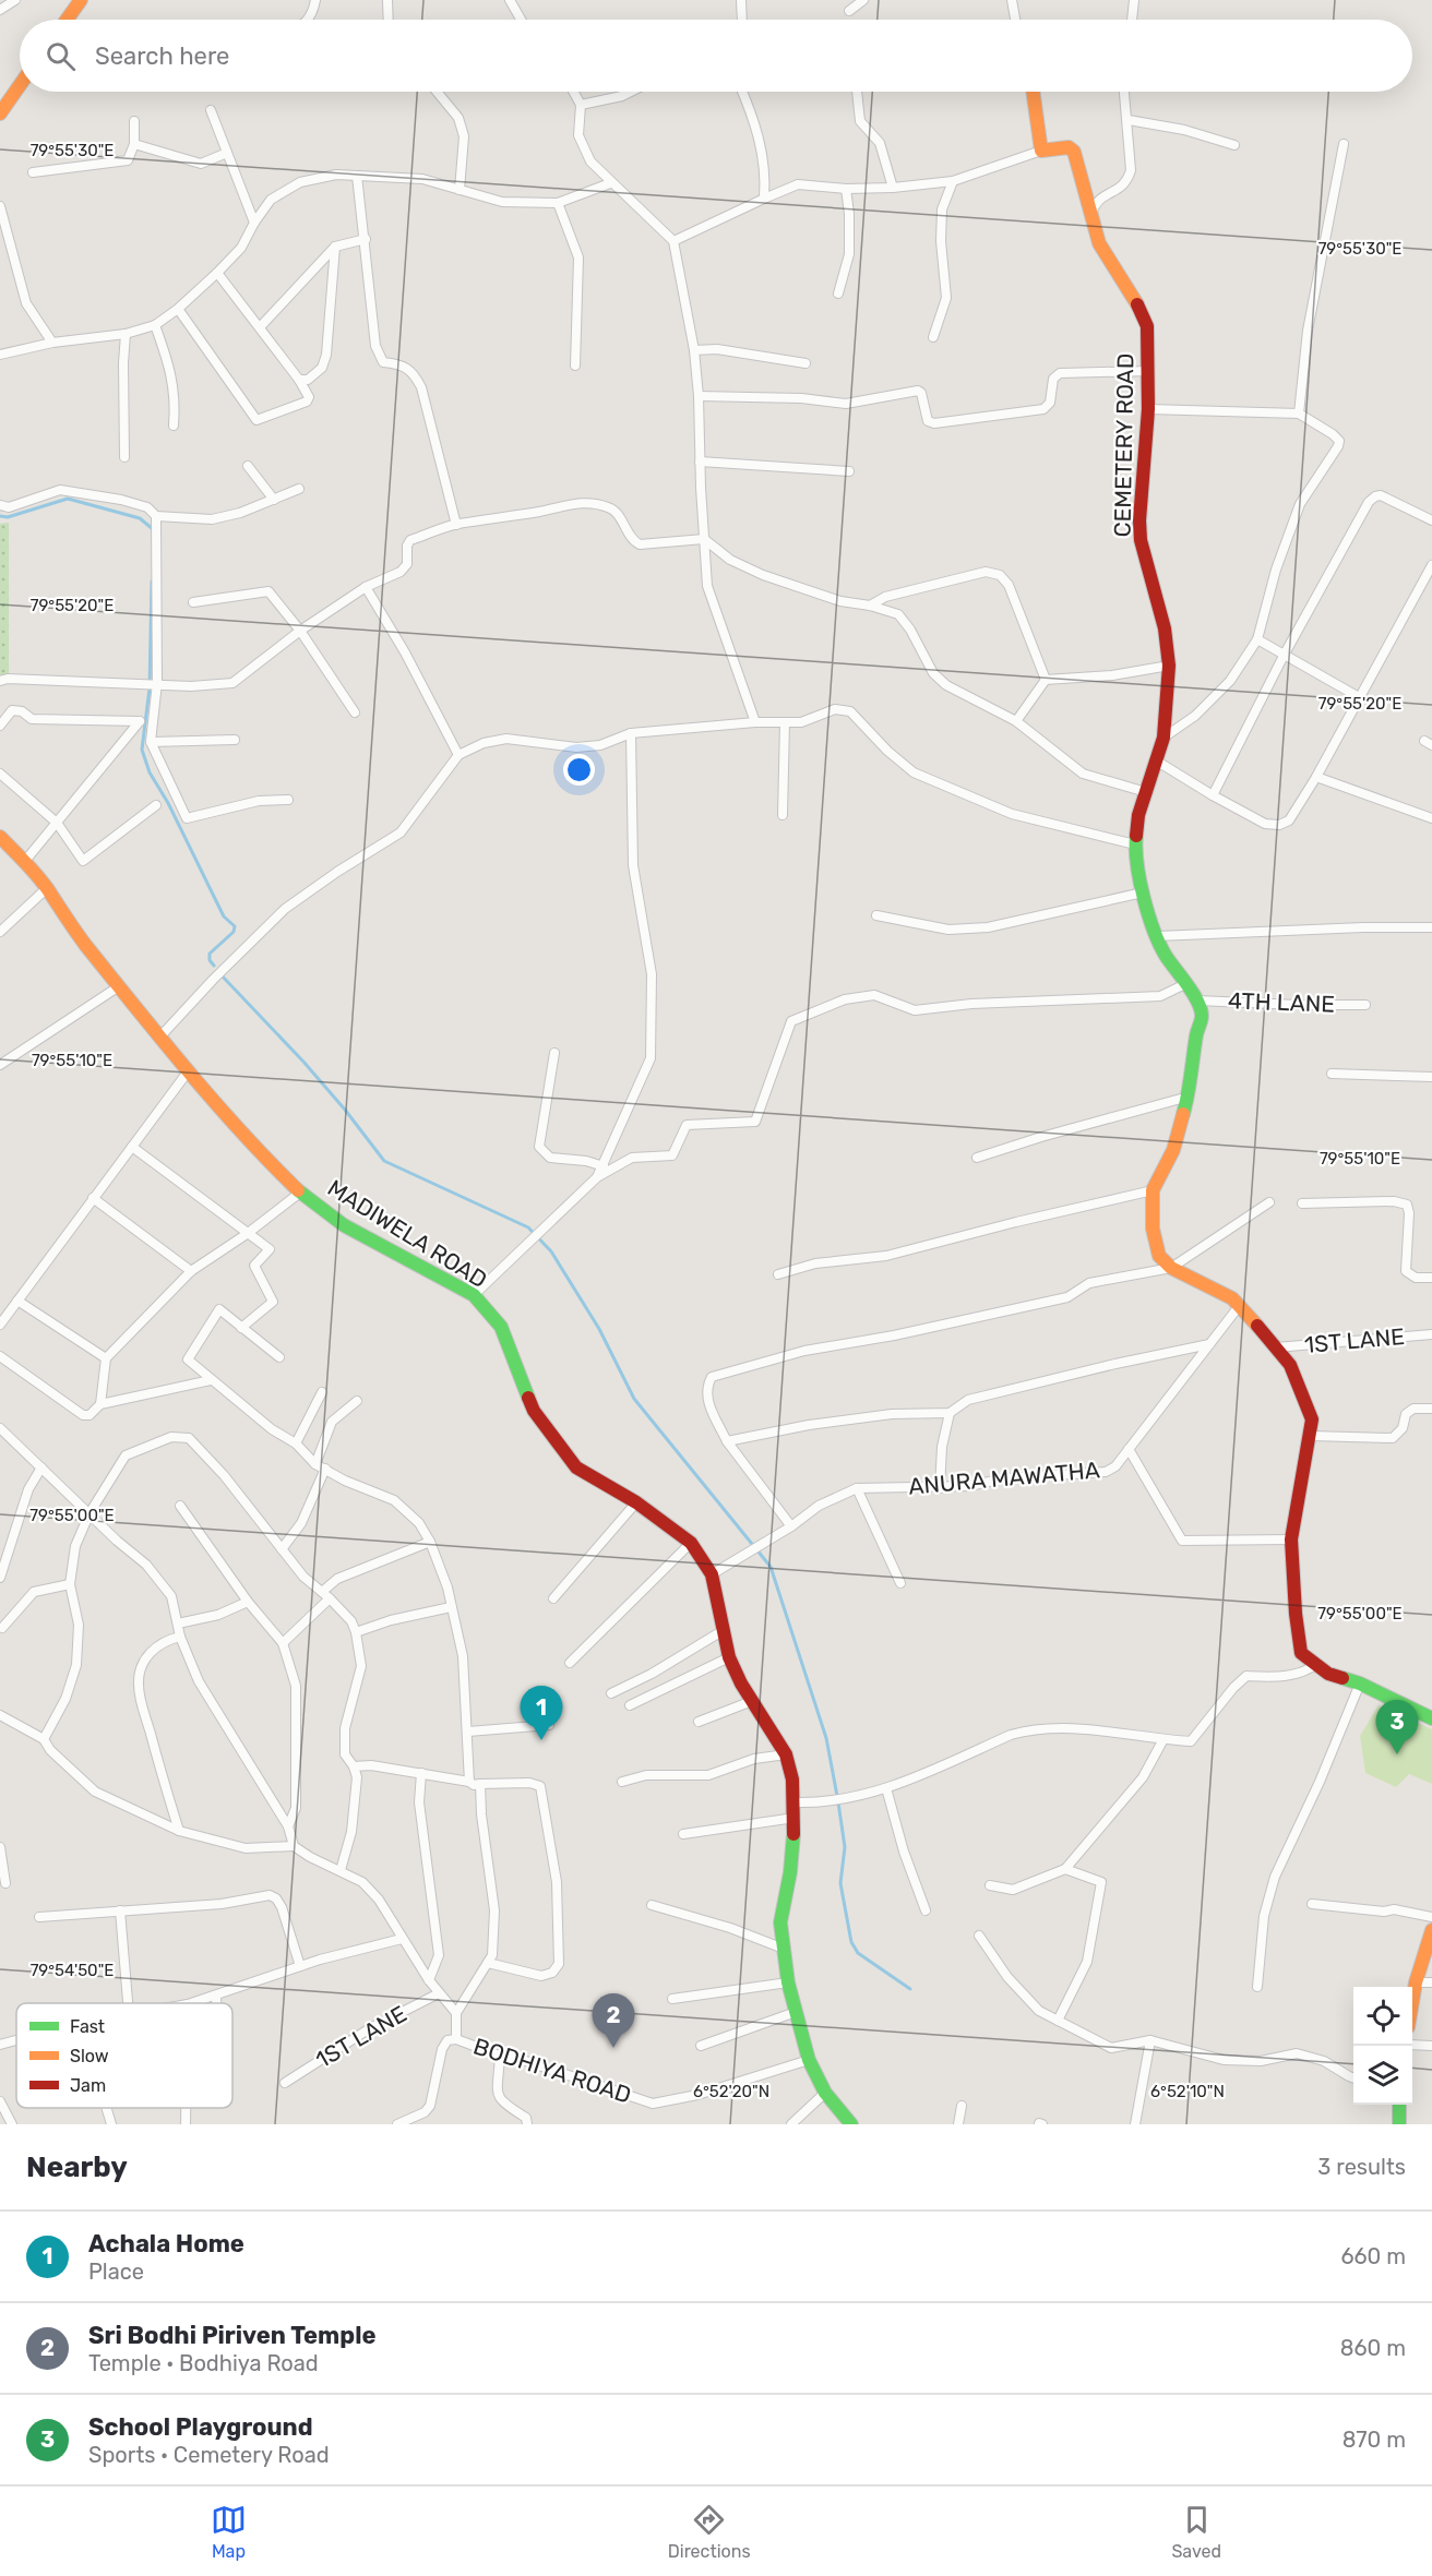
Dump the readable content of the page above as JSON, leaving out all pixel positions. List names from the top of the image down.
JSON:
{
  "streets": {
    "street": [
      "CEMETERY ROAD",
      "4TH LANE",
      "MADIWELA ROAD",
      "1ST LANE",
      "ANURA MAWATHA",
      "BODHIYA ROAD"
    ]
  },
  "crossings": [
    ["CEMETERY ROAD", "4TH LANE"],
    ["MADIWELA ROAD", "ANURA MAWATHA"],
    ["MADIWELA ROAD", "BODHIYA ROAD"],
    ["1ST LANE", "BODHIYA ROAD"]
  ],
  "legend": ["Fast", "Slow", "Jam"],
  "page": {
    "search": "Search here",
    "pins": ["1", "3", "2"],
    "heading": ["Nearby", "3 results"],
    "list": [
      {
        "mark": "1",
        "name": "Achala Home",
        "note": "Place",
        "value": "660 m"
      },
      {
        "mark": "2",
        "name": "Sri Bodhi Piriven Temple",
        "note": "Temple · Bodhiya Road",
        "value": "860 m"
      },
      {
        "mark": "3",
        "name": "School Playground",
        "note": "Sports · Cemetery Road",
        "value": "870 m"
      }
    ],
    "nav": ["Map", "Directions", "Saved"]
  },
  "coordinates": [
    "79°55'30\"E",
    "79°55'20\"E",
    "79°55'10\"E",
    "79°55'00\"E",
    "79°54'50\"E",
    "6°52'20\"N",
    "6°52'10\"N"
  ]
}
